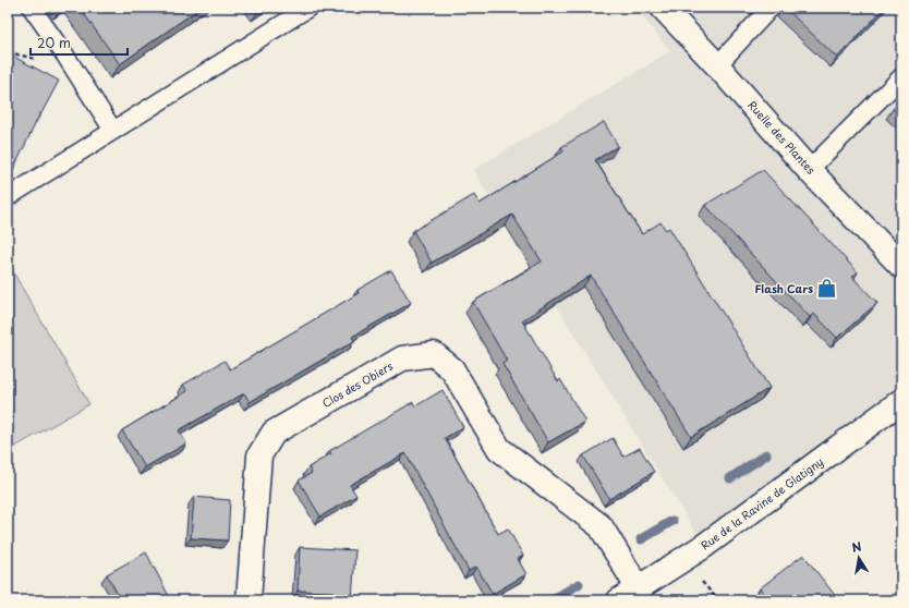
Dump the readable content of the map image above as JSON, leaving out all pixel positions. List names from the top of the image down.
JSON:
{
  "streets": {
    "street": ["Ruelle des Plantes", "Clos des Obiers", "Rue de la Ravine de Glatigny"]
  },
  "crossings": [
    ["Clos des Obiers", "Rue de la Ravine de Glatigny"]
  ],
  "places": {
    "shop": ["Flash Cars"]
  },
  "scale_bar": "20 m",
  "north": "top"
}
